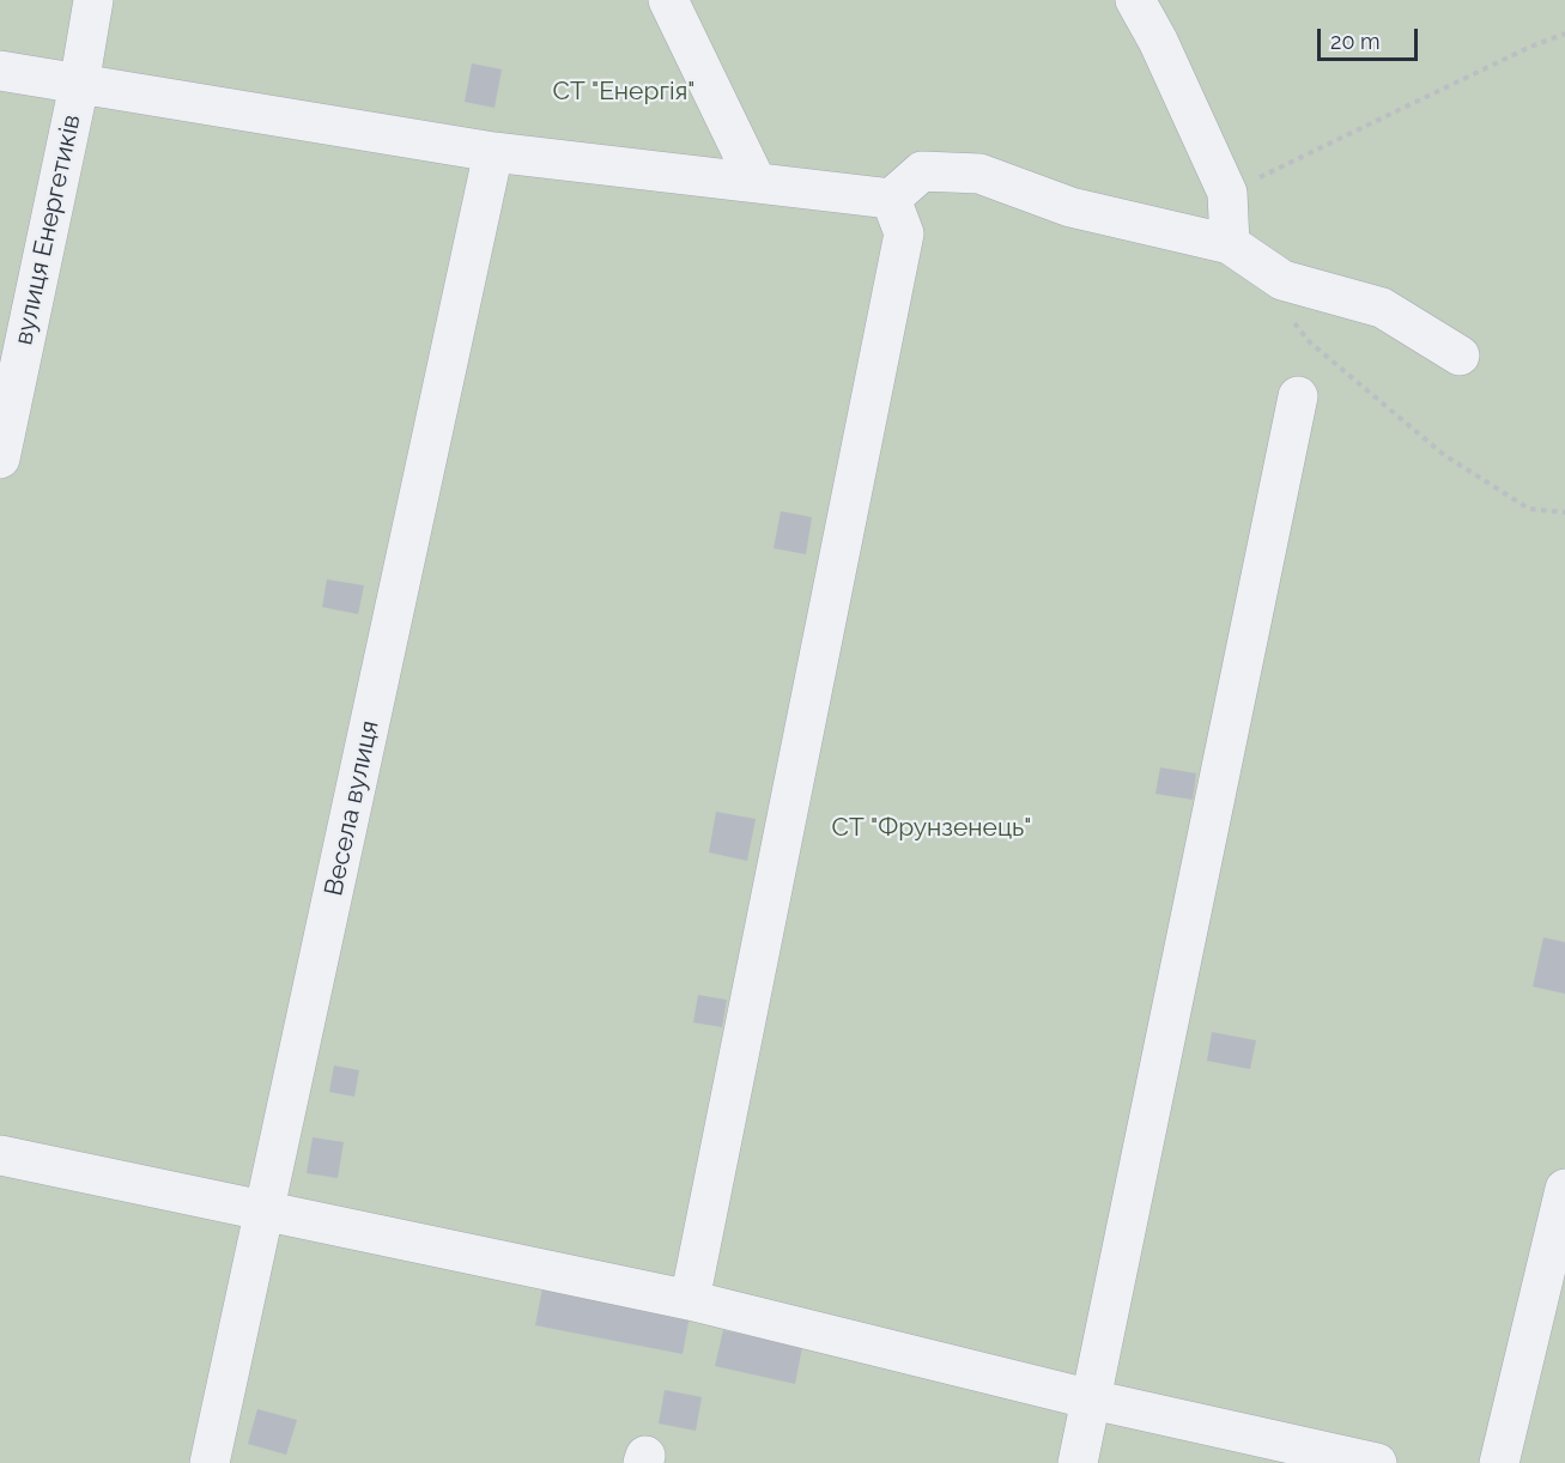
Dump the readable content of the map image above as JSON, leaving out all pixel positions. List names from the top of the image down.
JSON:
{
  "streets": {
    "lane": ["вулиця Енергетиків", "Весела вулиця"]
  },
  "parks": ["СТ \"Енергія\"", "СТ \"Фрунзенець\""],
  "scale_bar": "20 m"
}
